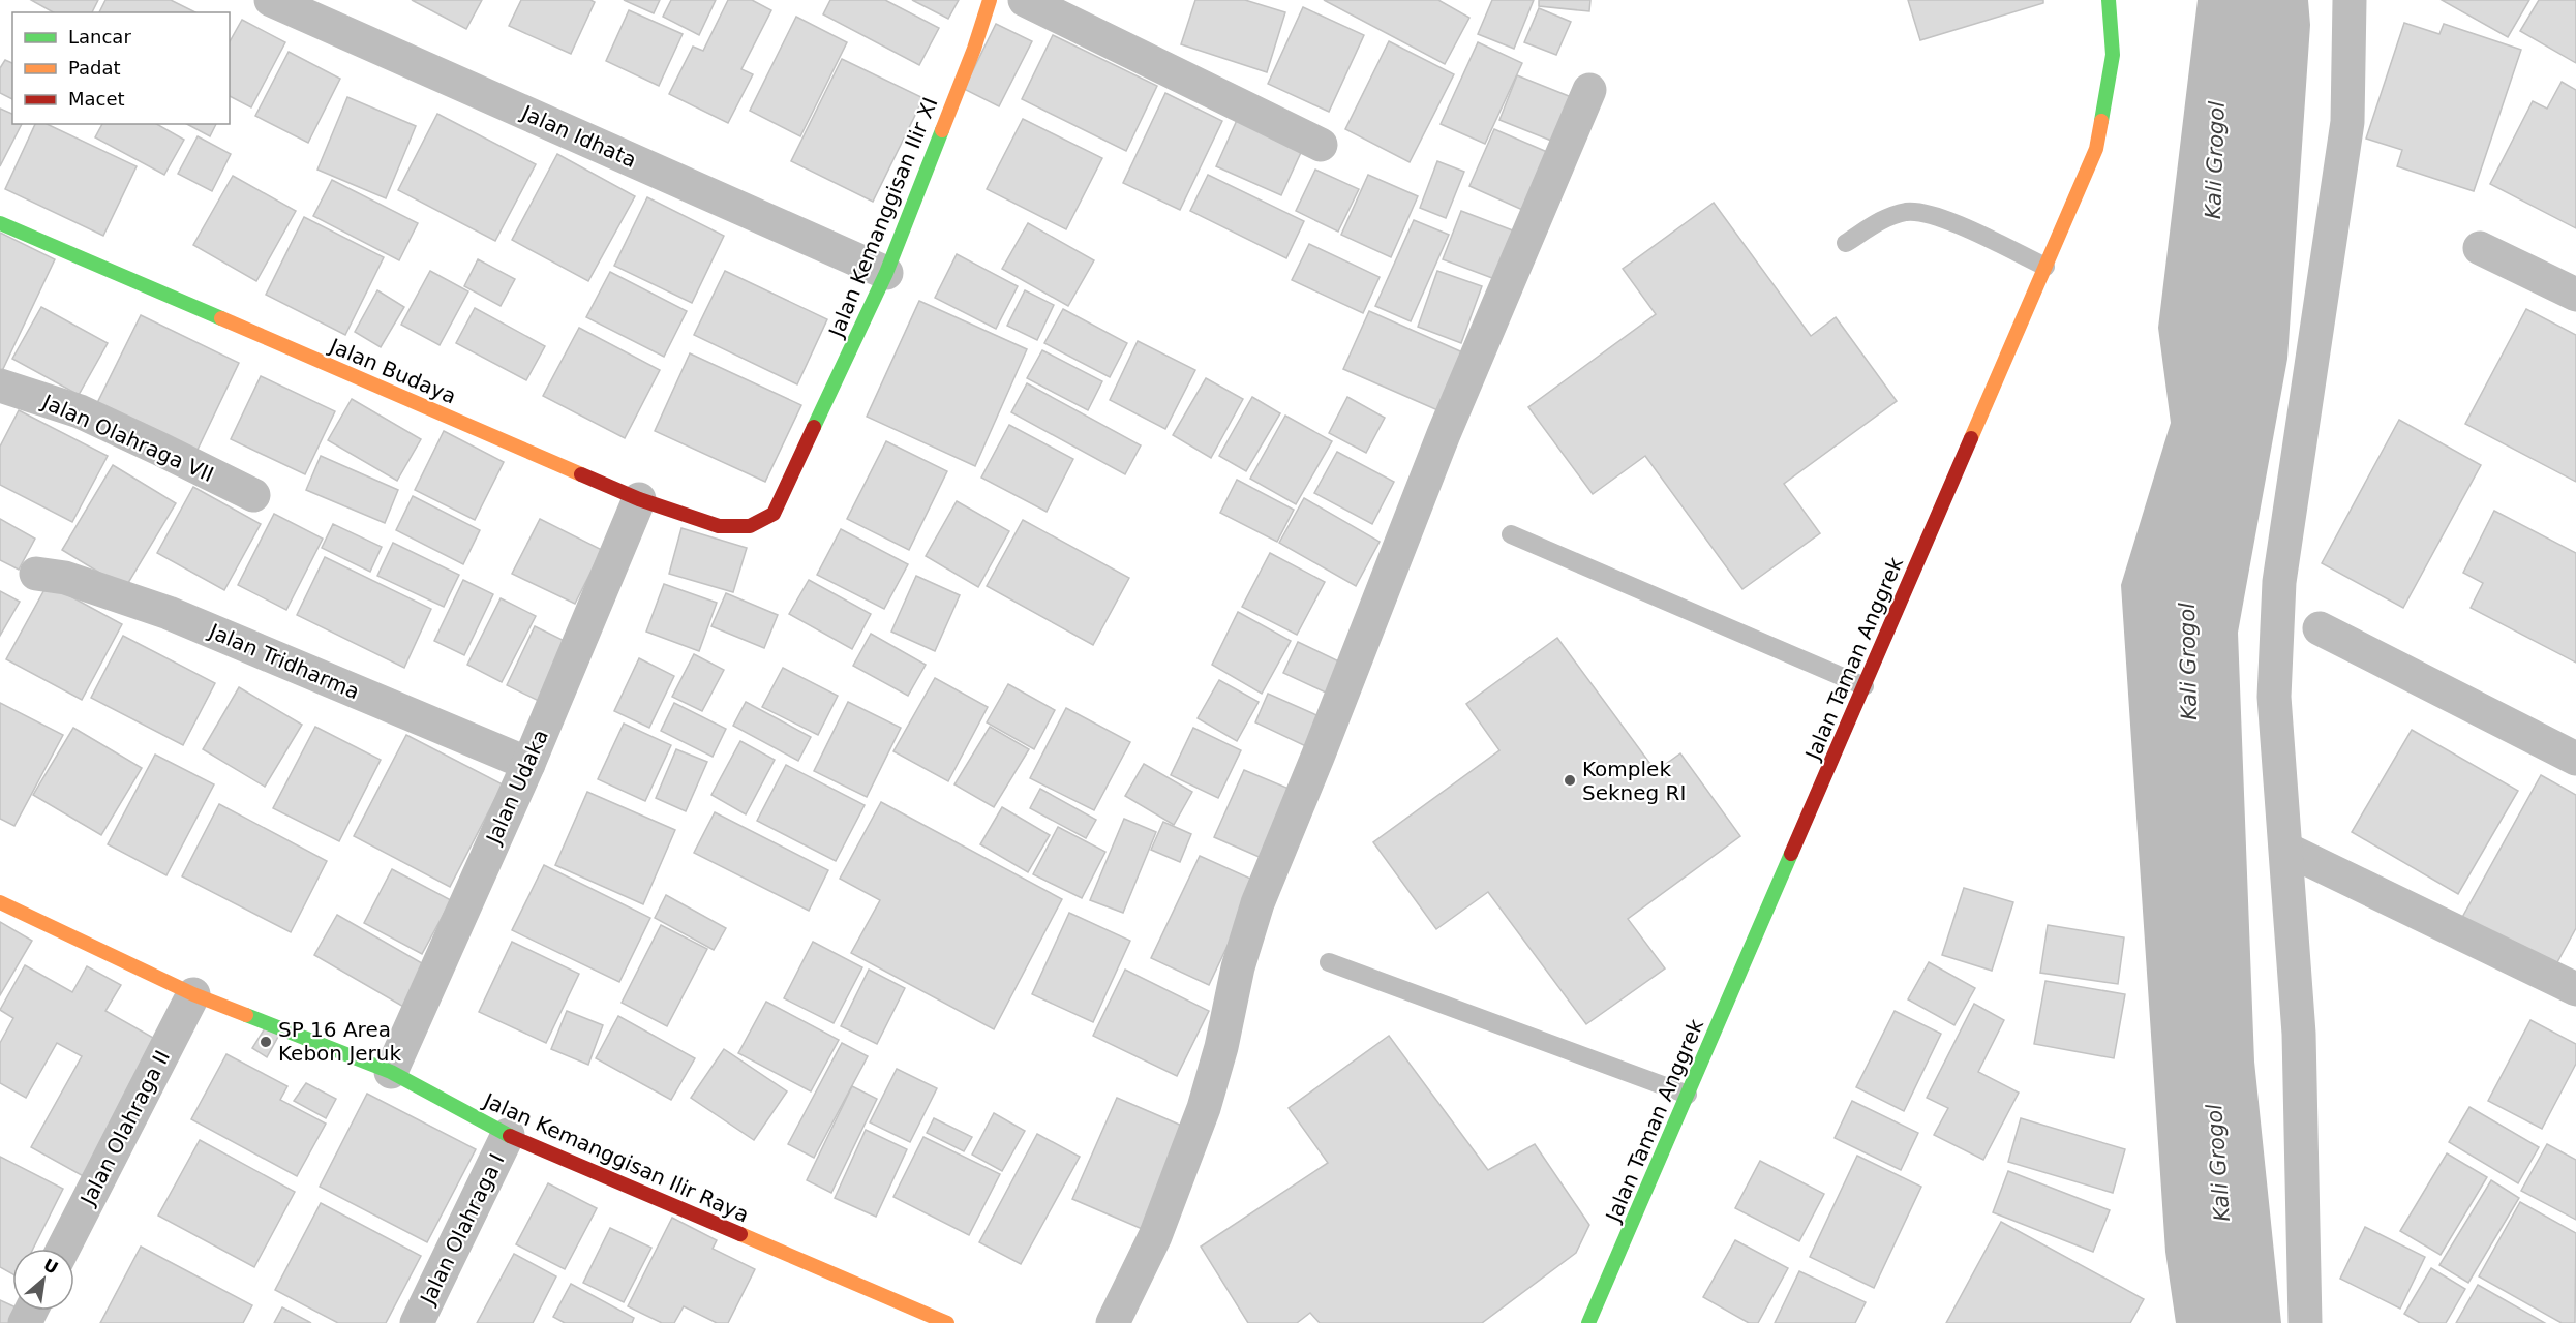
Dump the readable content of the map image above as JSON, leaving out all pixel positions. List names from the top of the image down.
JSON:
{
  "streets": {
    "street": [
      "Jalan Idhata",
      "Jalan Kemanggisan Ilir XI",
      "Jalan Budaya",
      "Jalan Olahraga VII",
      "Jalan Taman Anggrek",
      "Jalan Tridharma",
      "Jalan Udaka",
      "Jalan Olahraga II",
      "Jalan Kemanggisan Ilir Raya",
      "Jalan Olahraga I"
    ]
  },
  "crossings": [
    ["Jalan Idhata", "Jalan Kemanggisan Ilir XI"],
    ["Jalan Kemanggisan Ilir XI", "Jalan Budaya"],
    ["Jalan Budaya", "Jalan Udaka"],
    ["Jalan Tridharma", "Jalan Udaka"],
    ["Jalan Udaka", "Jalan Kemanggisan Ilir Raya"],
    ["Jalan Olahraga II", "Jalan Kemanggisan Ilir Raya"],
    ["Jalan Kemanggisan Ilir Raya", "Jalan Olahraga I"]
  ],
  "water": ["Kali Grogol"],
  "places": ["Komplek Sekneg RI", "SP 16 Area Kebon Jeruk"],
  "legend": ["Lancar", "Padat", "Macet"],
  "north": "top right"
}
